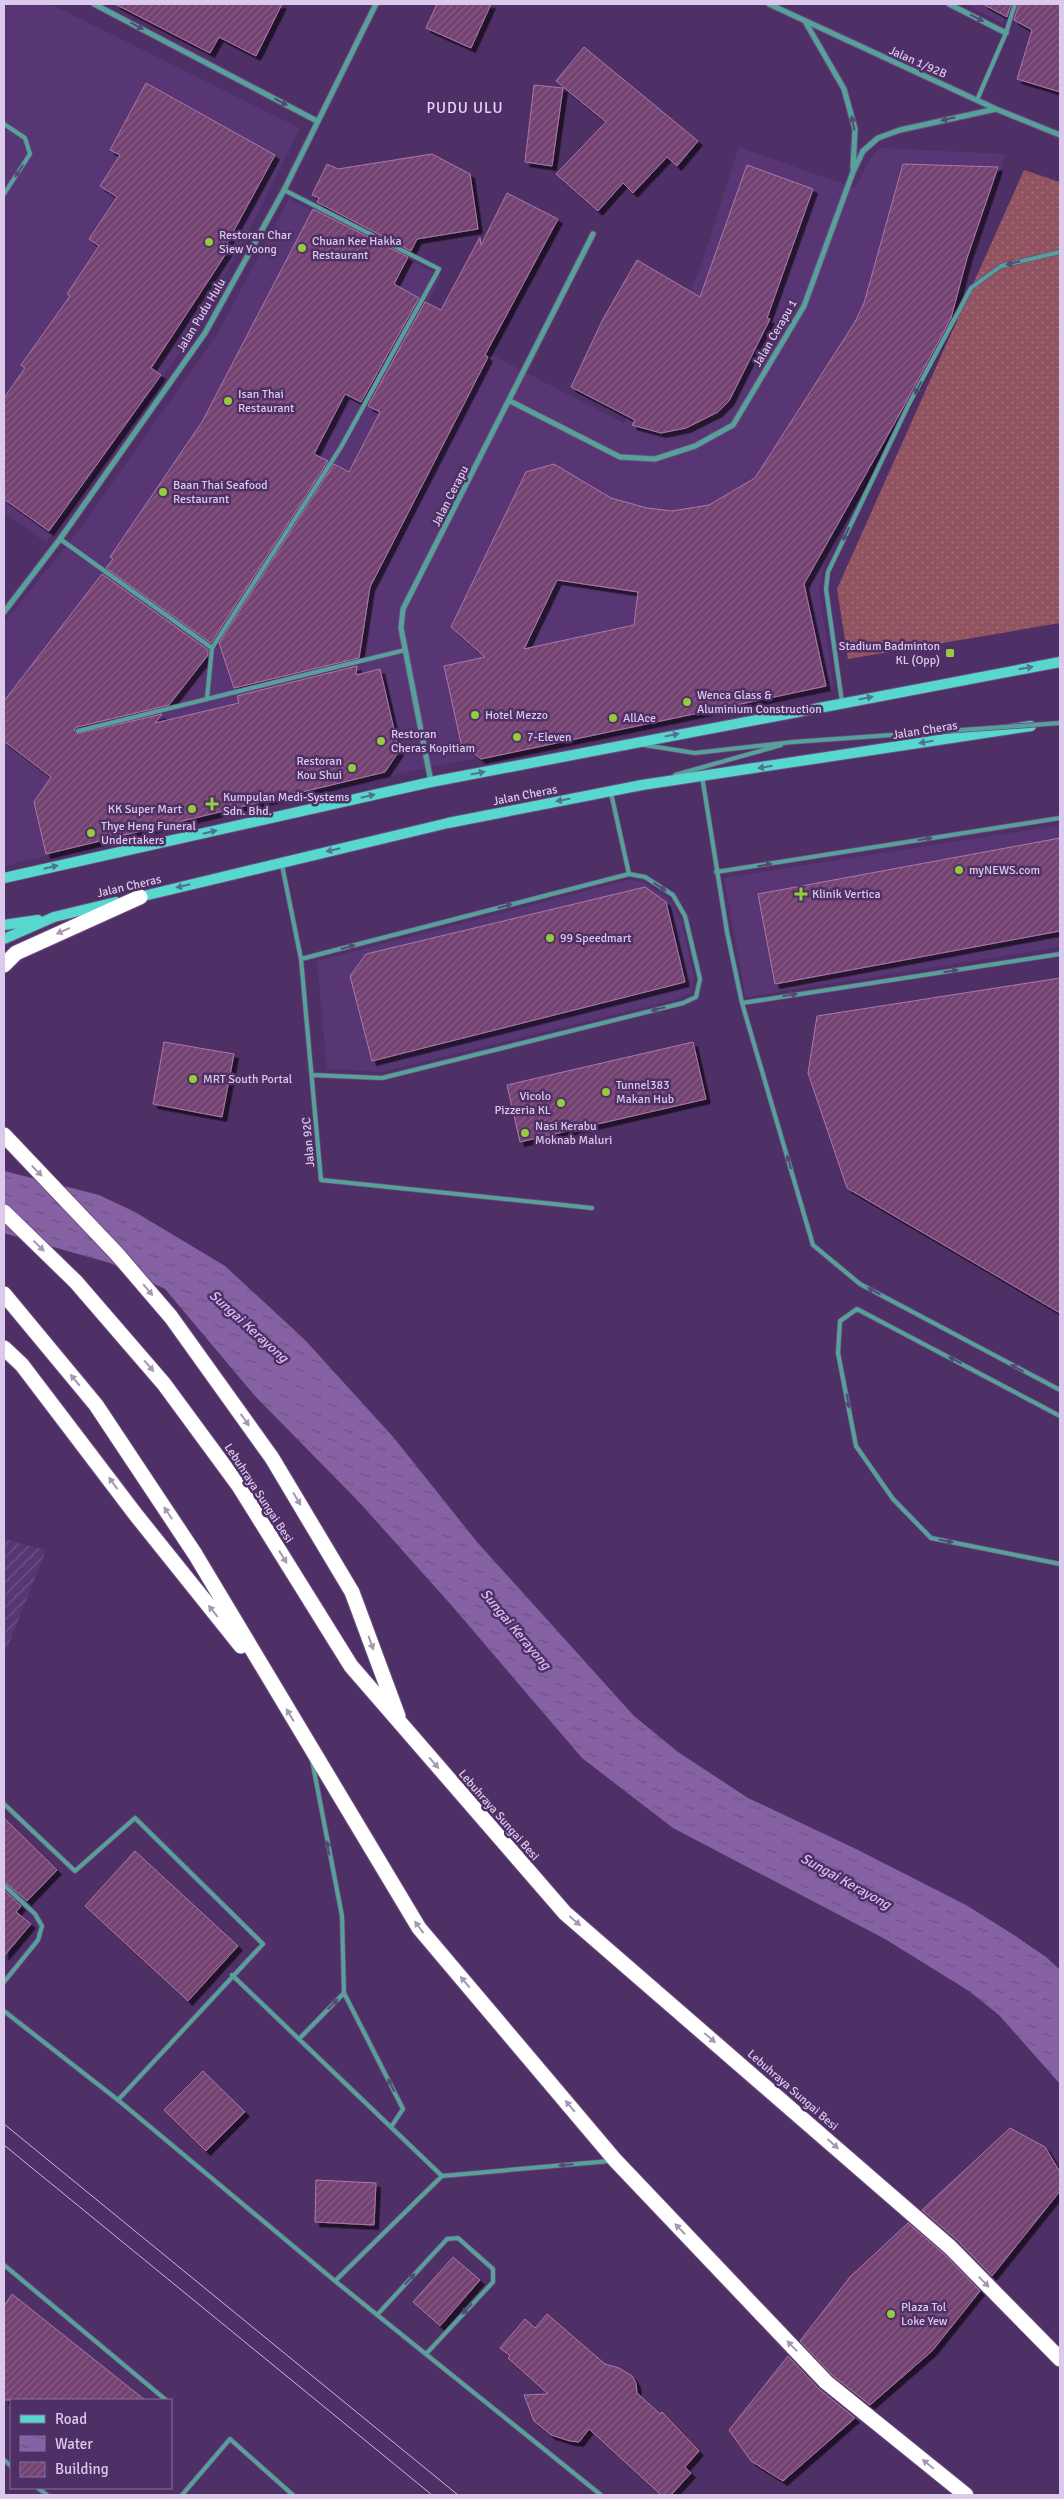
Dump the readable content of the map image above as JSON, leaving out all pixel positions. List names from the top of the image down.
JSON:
{
  "streets": {
    "highway": ["Lebuhraya Sungai Besi"],
    "main road": ["Jalan Cheras"],
    "street": [
      "Jalan 1/92B",
      "Jalan Pudu Hulu",
      "Jalan Cerapu 1",
      "Jalan Cerapu"
    ],
    "lane": ["Jalan 92C"]
  },
  "crossings": [
    ["Jalan 1/92B", "Jalan Cerapu 1"],
    ["Jalan Cerapu 1", "Jalan Cerapu"],
    ["Jalan Cheras", "Jalan 92C"]
  ],
  "districts": ["PUDU ULU"],
  "water": ["Sungai Kerayong"],
  "places": {
    "other": [
      "Restoran Char Siew Yoong",
      "Chuan Kee Hakka Restaurant",
      "Isan Thai Restaurant",
      "Baan Thai Seafood Restaurant",
      "Wenca Glass & Aluminium Construction",
      "Hotel Mezzo",
      "AllAce",
      "7-Eleven",
      "Restoran Cheras Kopitiam",
      "Restoran Kou Shui",
      "KK Super Mart",
      "Thye Heng Funeral Undertakers",
      "myNEWS.com",
      "99 Speedmart",
      "MRT South Portal",
      "Tunnel383 Makan Hub",
      "Vicolo Pizzeria KL",
      "Nasi Kerabu Moknab Maluri",
      "Plaza Tol Loke Yew"
    ],
    "transit": ["Stadium Badminton KL (Opp)"],
    "health": ["Kumpulan Medi-Systems Sdn. Bhd.", "Klinik Vertica"]
  },
  "legend": ["Road", "Water", "Building"]
}
